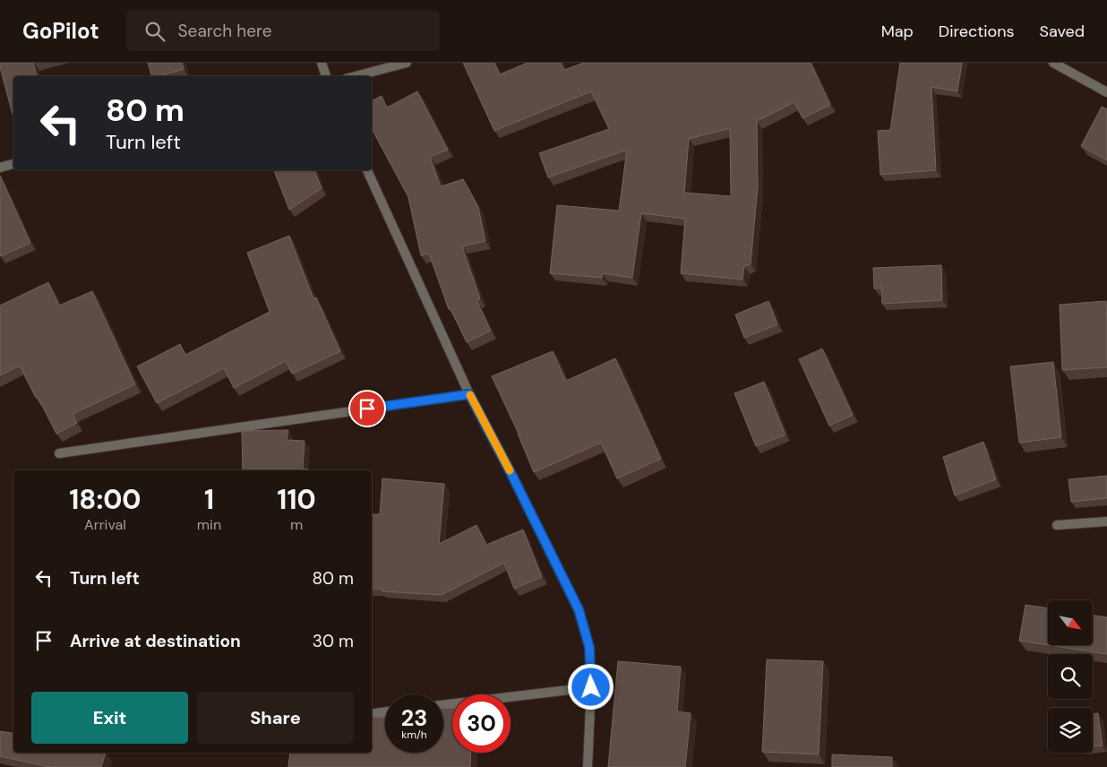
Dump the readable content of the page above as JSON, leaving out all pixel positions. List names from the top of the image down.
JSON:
{
  "north": "bottom right",
  "page": {
    "header": "GoPilot",
    "search": "Search here",
    "nav": ["Map", "Directions", "Saved"],
    "turn": ["80 m", "Turn left"],
    "eta": [
      "18:00",
      "Arrival",
      "1",
      "min",
      "110",
      "m"
    ],
    "list": [
      {
        "name": "Turn left",
        "value": "80 m"
      },
      {
        "name": "Arrive at destination",
        "value": "30 m"
      }
    ],
    "buttons": ["Exit", "Share"],
    "speed": "23 km/h",
    "limit": "30"
  }
}
